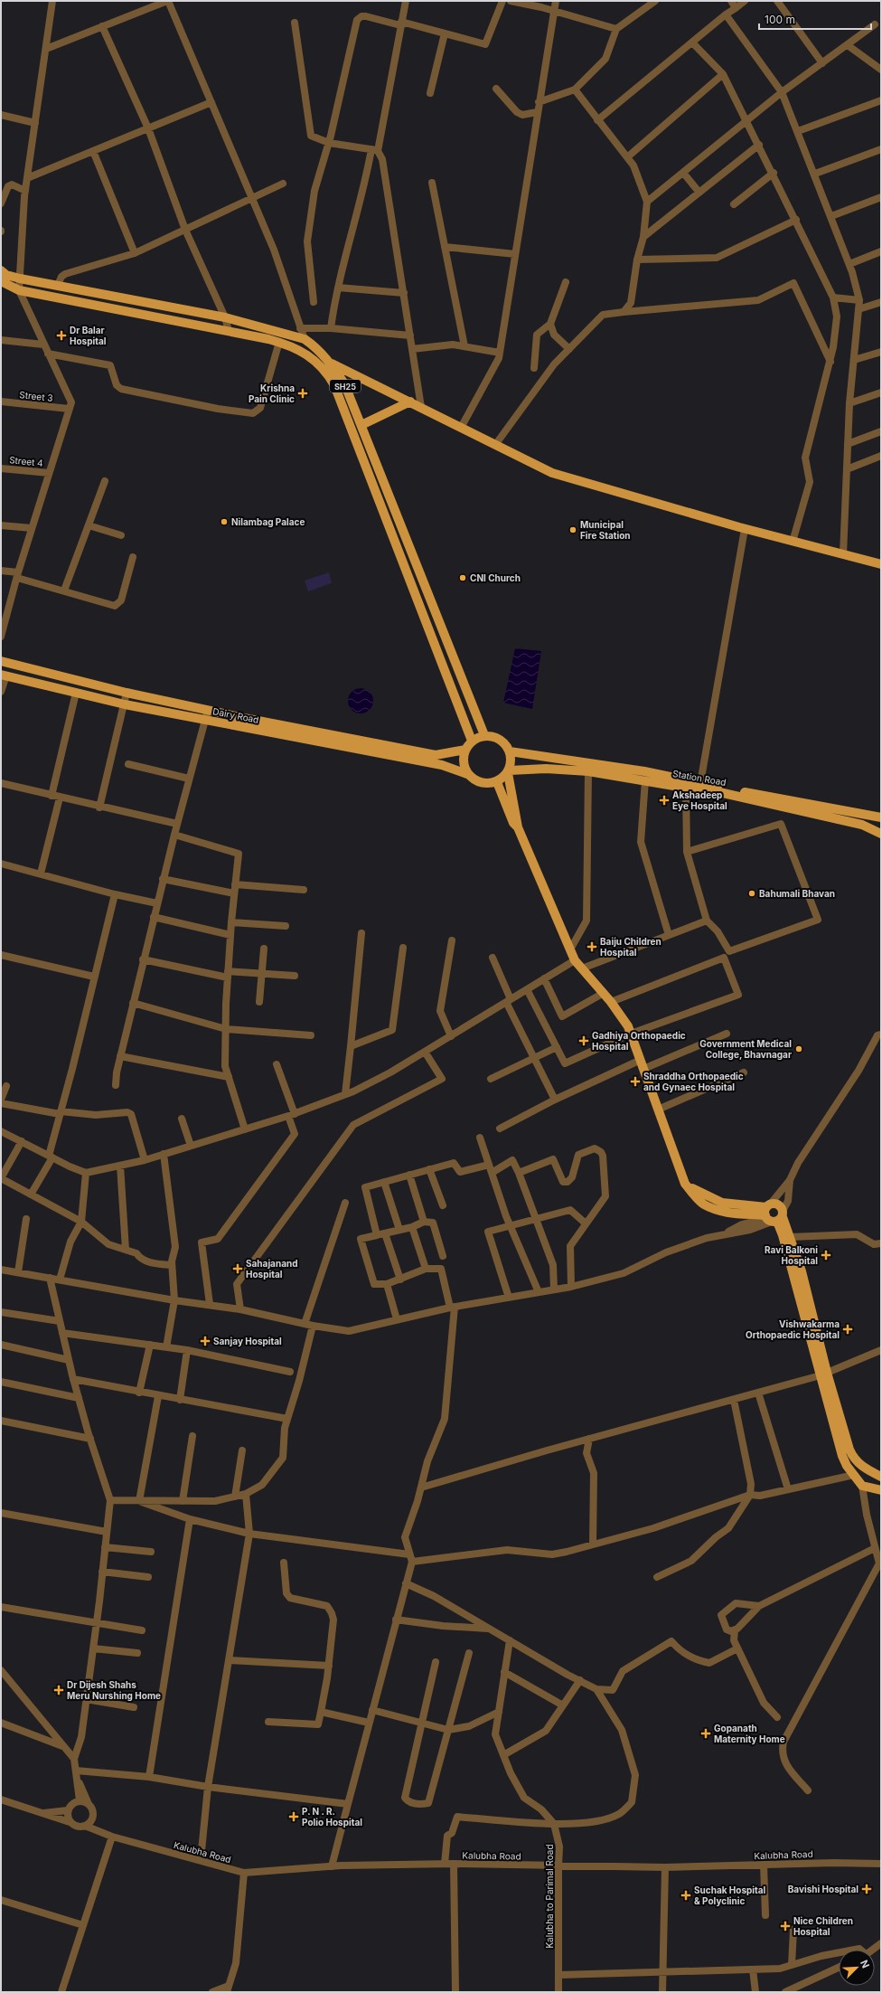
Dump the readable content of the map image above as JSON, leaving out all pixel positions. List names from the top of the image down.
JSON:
{
  "streets": {
    "main road": ["SH25", "Dairy Road", "Station Road"],
    "street": [
      "Street 3",
      "Street 4",
      "Kalubha Road",
      "Kalubha to Parimal Road"
    ]
  },
  "crossings": [
    ["SH25", "Dairy Road"],
    ["SH25", "Station Road"],
    ["Dairy Road", "Station Road"],
    ["Kalubha Road", "Kalubha to Parimal Road"]
  ],
  "places": {
    "health": [
      "Dr Balar Hospital",
      "Krishna Pain Clinic",
      "Akshadeep Eye Hospital",
      "Baiju Children Hospital",
      "Gadhiya Orthopaedic Hospital",
      "Shraddha Orthopaedic and Gynaec Hospital",
      "Ravi Balkoni Hospital",
      "Sahajanand Hospital",
      "Vishwakarma Orthopaedic Hospital",
      "Sanjay Hospital",
      "Dr Dijesh Shahs Meru Nurshing Home",
      "Gopanath Maternity Home",
      "P. N . R. Polio Hospital",
      "Bavishi Hospital",
      "Suchak Hospital & Polyclinic",
      "Nice Children Hospital"
    ],
    "other": [
      "Nilambag Palace",
      "Municipal Fire Station",
      "CNI Church",
      "Bahumali Bhavan",
      "Government Medical College, Bhavnagar"
    ]
  },
  "scale_bar": "100 m",
  "north": "top right"
}
